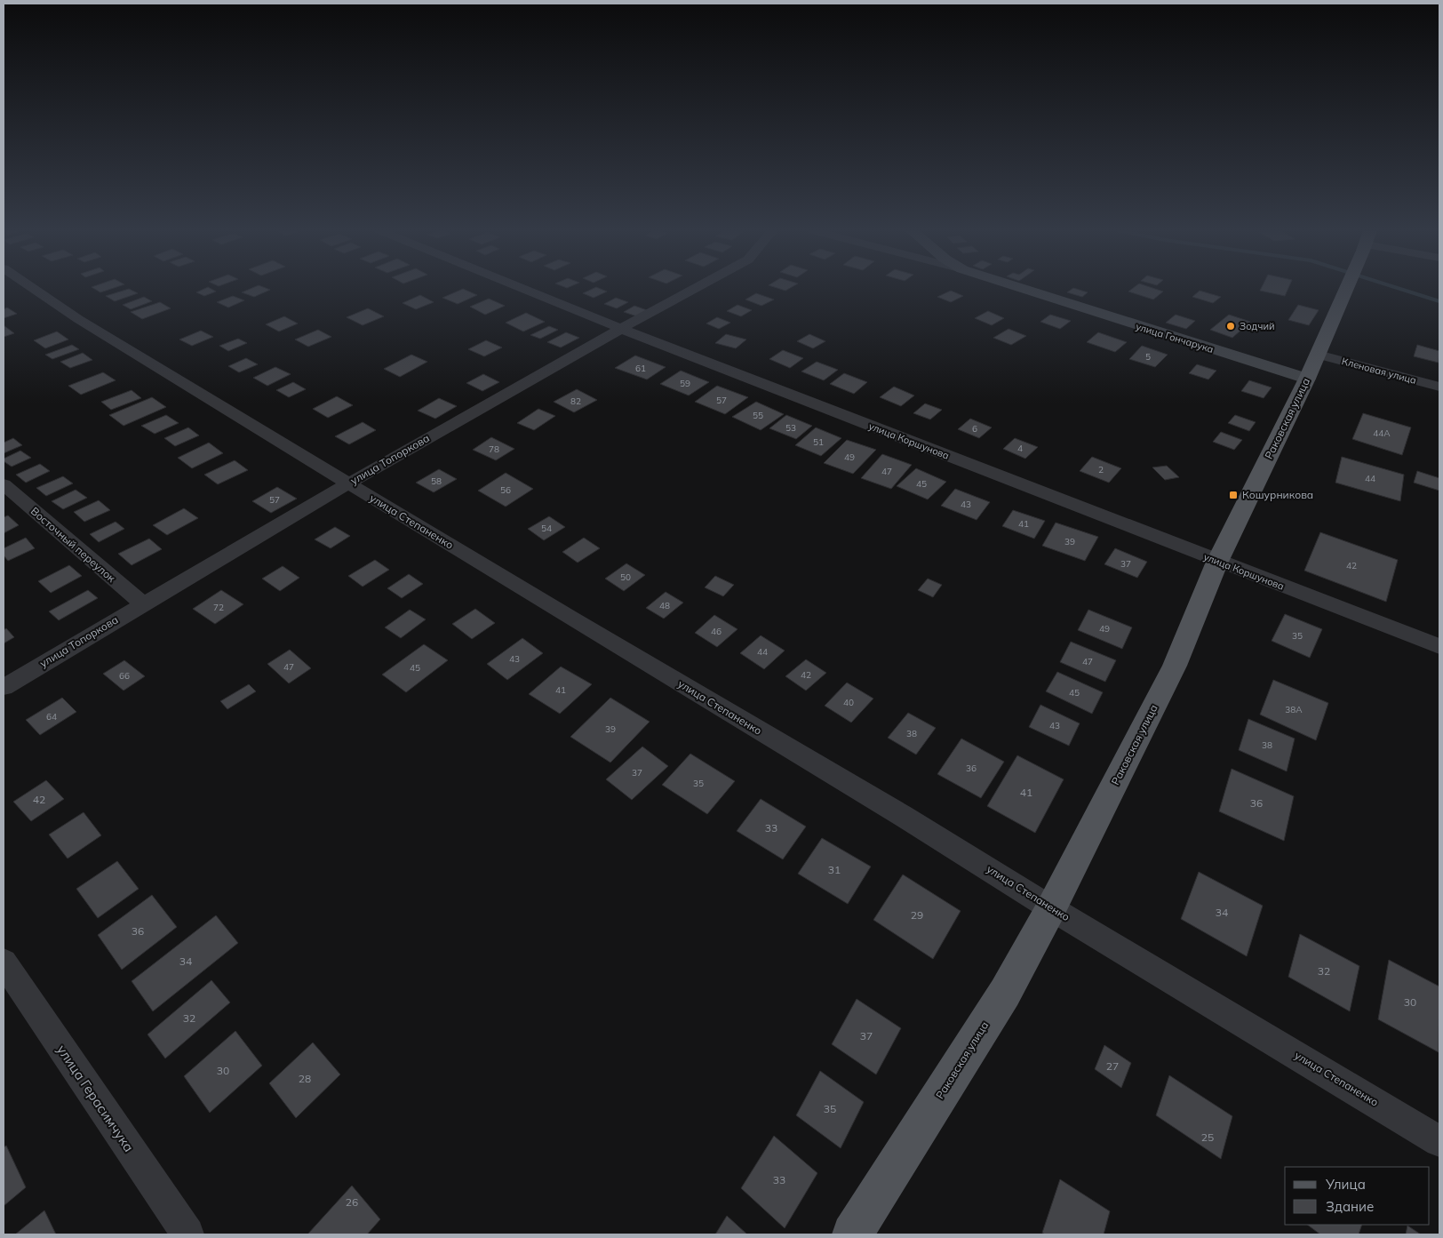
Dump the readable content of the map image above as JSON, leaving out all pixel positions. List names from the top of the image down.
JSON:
{
  "streets": {
    "main road": ["Раковская улица"],
    "street": [
      "улица Гончарука",
      "Кленовая улица",
      "улица Коршунова",
      "улица Топоркова",
      "улица Степаненко",
      "Восточный переулок",
      "улица Герасимчука"
    ]
  },
  "crossings": [
    ["улица Гончарука", "Раковская улица"],
    ["Кленовая улица", "Раковская улица"],
    ["Раковская улица", "улица Коршунова"],
    ["Раковская улица", "улица Степаненко"],
    ["улица Коршунова", "улица Топоркова"],
    ["улица Топоркова", "улица Степаненко"],
    ["улица Топоркова", "Восточный переулок"]
  ],
  "places": {
    "other": ["Зодчий"],
    "transit": ["Кошурникова"]
  },
  "house_numbers": [
    "5",
    "61",
    "59",
    "57",
    "82",
    "55",
    "53",
    "6",
    "44А",
    "51",
    "4",
    "78",
    "49",
    "2",
    "47",
    "44",
    "58",
    "45",
    "56",
    "57",
    "43",
    "41",
    "54",
    "39",
    "37",
    "42",
    "50",
    "48",
    "72",
    "49",
    "46",
    "35",
    "44",
    "43",
    "47",
    "47",
    "45",
    "42",
    "66",
    "41",
    "45",
    "40",
    "38А",
    "64",
    "43",
    "39",
    "38",
    "38",
    "36",
    "37",
    "35",
    "41",
    "42",
    "36",
    "33",
    "31",
    "34",
    "29",
    "36",
    "34",
    "32",
    "30",
    "32",
    "37",
    "27",
    "30",
    "28",
    "35",
    "25",
    "33",
    "26"
  ],
  "legend": ["Улица", "Здание"]
}
